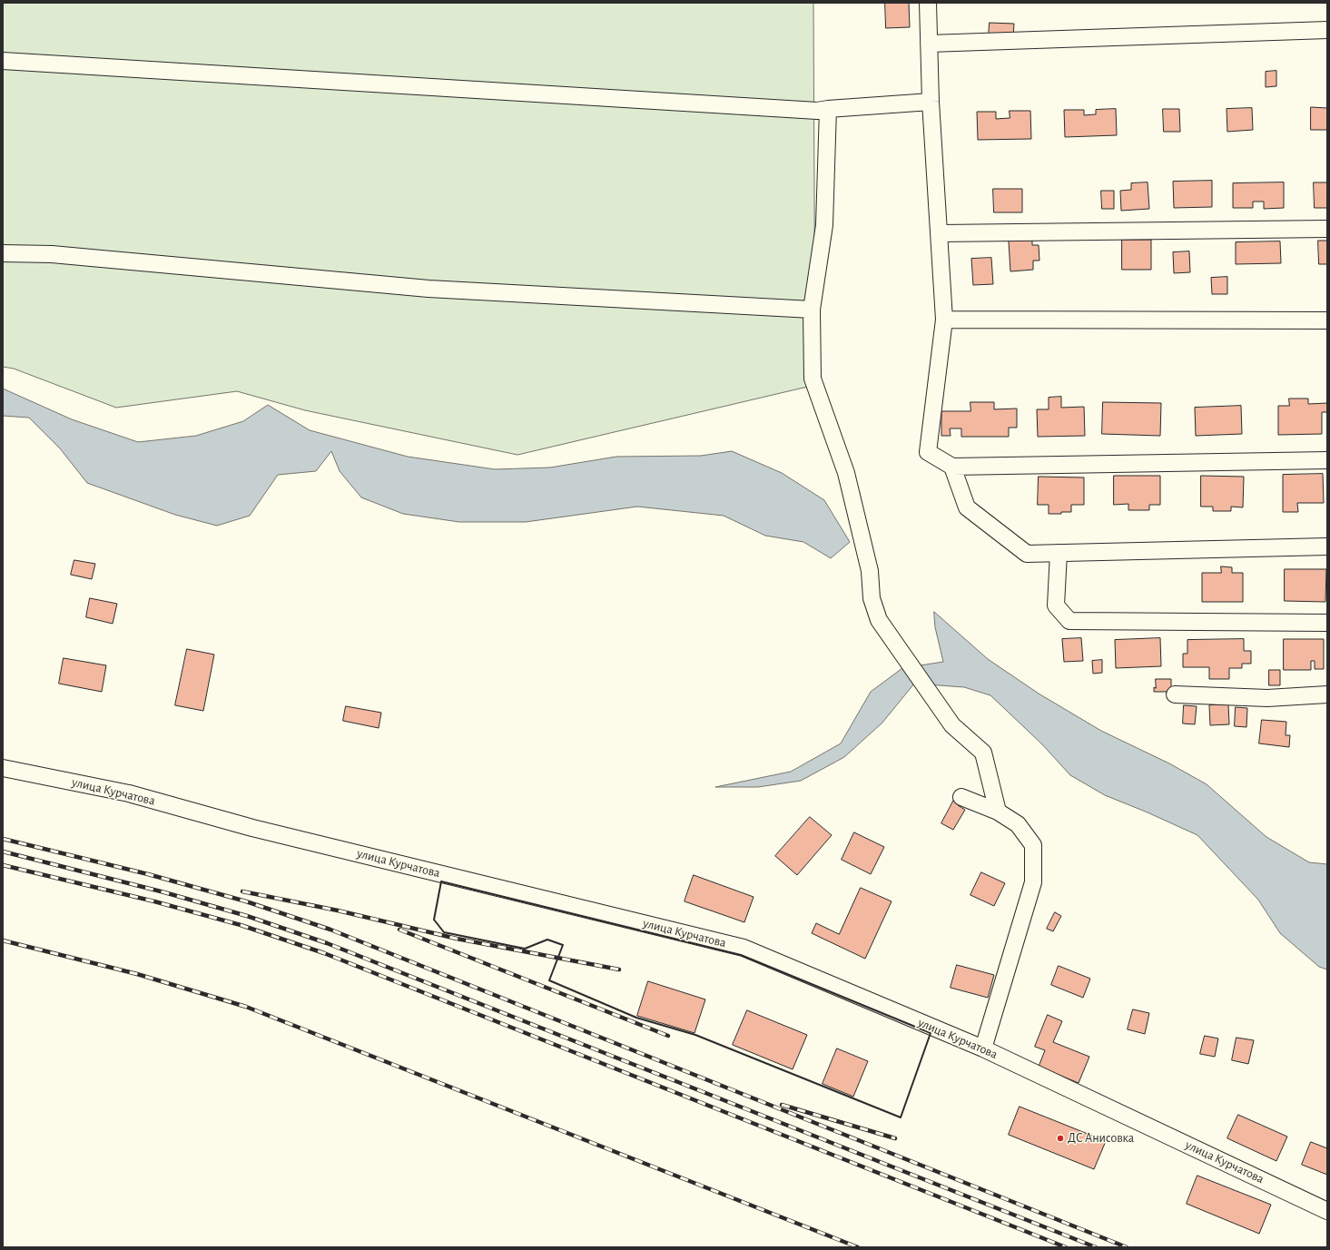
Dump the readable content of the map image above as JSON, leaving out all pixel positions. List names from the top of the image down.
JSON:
{
  "streets": {
    "street": ["улица Курчатова"]
  },
  "places": ["ДС Анисовка"]
}
